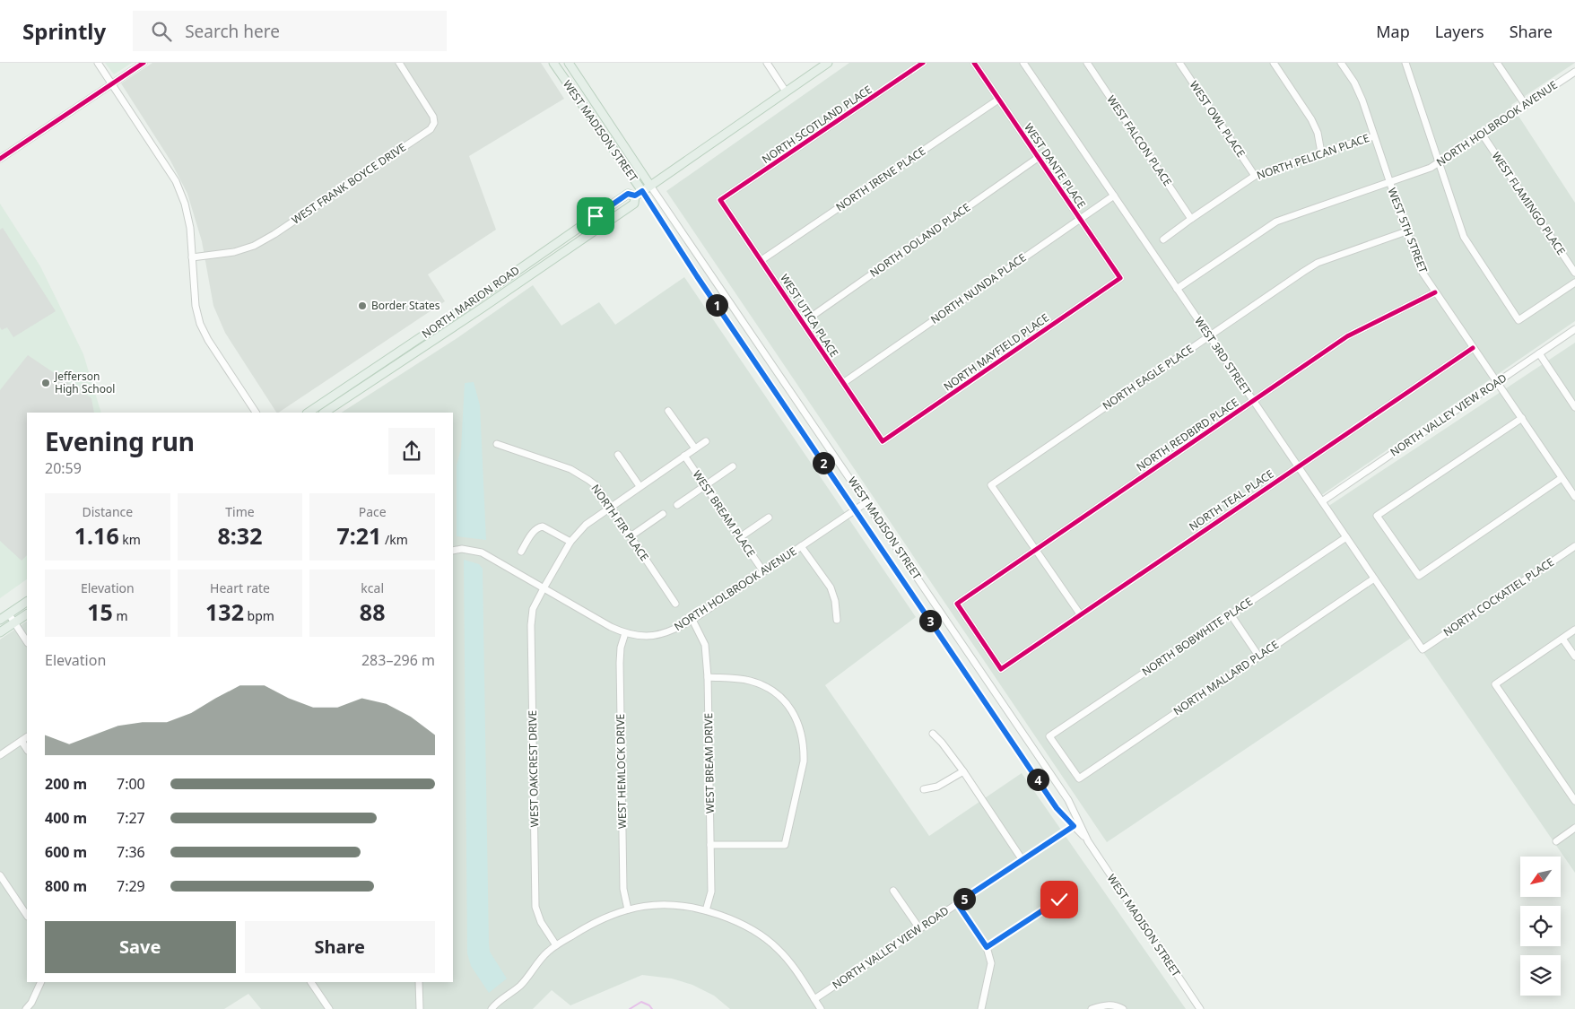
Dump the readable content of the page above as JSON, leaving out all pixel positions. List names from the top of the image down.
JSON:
{
  "streets": {
    "main road": ["WEST MADISON STREET", "NORTH MARION ROAD"],
    "street": [
      "WEST OWL PLACE",
      "NORTH HOLBROOK AVENUE",
      "NORTH SCOTLAND PLACE",
      "WEST FALCON PLACE",
      "NORTH PELICAN PLACE",
      "WEST DANTE PLACE",
      "NORTH IRENE PLACE",
      "WEST FRANK BOYCE DRIVE",
      "WEST FLAMINGO PLACE",
      "WEST 5TH STREET",
      "NORTH DOLAND PLACE",
      "NORTH NUNDA PLACE",
      "WEST UTICA PLACE",
      "NORTH MAYFIELD PLACE",
      "WEST 3RD STREET",
      "NORTH EAGLE PLACE",
      "NORTH VALLEY VIEW ROAD",
      "NORTH REDBIRD PLACE",
      "NORTH TEAL PLACE",
      "WEST BREAM PLACE",
      "NORTH FIR PLACE",
      "NORTH COCKATIEL PLACE",
      "NORTH BOBWHITE PLACE",
      "NORTH MALLARD PLACE",
      "WEST BREAM DRIVE",
      "WEST OAKCREST DRIVE",
      "WEST HEMLOCK DRIVE"
    ]
  },
  "crossings": [
    ["WEST OWL PLACE", "NORTH PELICAN PLACE"],
    ["NORTH HOLBROOK AVENUE", "WEST MADISON STREET"],
    ["NORTH HOLBROOK AVENUE", "WEST FLAMINGO PLACE"],
    ["NORTH HOLBROOK AVENUE", "WEST 5TH STREET"],
    ["NORTH HOLBROOK AVENUE", "WEST 3RD STREET"],
    ["NORTH HOLBROOK AVENUE", "WEST BREAM PLACE"],
    ["NORTH HOLBROOK AVENUE", "WEST BREAM DRIVE"],
    ["NORTH HOLBROOK AVENUE", "WEST OAKCREST DRIVE"],
    ["NORTH HOLBROOK AVENUE", "WEST HEMLOCK DRIVE"],
    ["NORTH SCOTLAND PLACE", "WEST UTICA PLACE"],
    ["WEST MADISON STREET", "NORTH MARION ROAD"],
    ["WEST MADISON STREET", "NORTH VALLEY VIEW ROAD"],
    ["WEST FALCON PLACE", "NORTH PELICAN PLACE"],
    ["NORTH PELICAN PLACE", "WEST 5TH STREET"],
    ["WEST DANTE PLACE", "NORTH IRENE PLACE"],
    ["WEST DANTE PLACE", "NORTH DOLAND PLACE"],
    ["WEST DANTE PLACE", "NORTH NUNDA PLACE"],
    ["WEST DANTE PLACE", "NORTH MAYFIELD PLACE"],
    ["NORTH IRENE PLACE", "WEST UTICA PLACE"],
    ["WEST 5TH STREET", "NORTH EAGLE PLACE"],
    ["WEST 5TH STREET", "NORTH VALLEY VIEW ROAD"],
    ["WEST 5TH STREET", "NORTH REDBIRD PLACE"],
    ["WEST 5TH STREET", "NORTH TEAL PLACE"],
    ["NORTH DOLAND PLACE", "WEST UTICA PLACE"],
    ["NORTH NUNDA PLACE", "WEST UTICA PLACE"],
    ["NORTH NUNDA PLACE", "WEST 3RD STREET"],
    ["WEST UTICA PLACE", "NORTH MAYFIELD PLACE"],
    ["WEST 3RD STREET", "NORTH EAGLE PLACE"],
    ["WEST 3RD STREET", "NORTH VALLEY VIEW ROAD"],
    ["WEST 3RD STREET", "NORTH REDBIRD PLACE"],
    ["WEST 3RD STREET", "NORTH TEAL PLACE"],
    ["WEST 3RD STREET", "NORTH COCKATIEL PLACE"],
    ["WEST 3RD STREET", "NORTH BOBWHITE PLACE"],
    ["WEST 3RD STREET", "NORTH MALLARD PLACE"],
    ["NORTH EAGLE PLACE", "NORTH REDBIRD PLACE"],
    ["NORTH REDBIRD PLACE", "NORTH TEAL PLACE"],
    ["WEST BREAM PLACE", "WEST OAKCREST DRIVE"],
    ["NORTH FIR PLACE", "WEST OAKCREST DRIVE"],
    ["NORTH BOBWHITE PLACE", "NORTH MALLARD PLACE"]
  ],
  "places": ["Border States", "Jefferson High School"],
  "north": "bottom left",
  "page": {
    "header": "Sprintly",
    "search": "Search here",
    "nav": ["Map", "Layers", "Share"],
    "pins": [
      "1",
      "2",
      "3",
      "4",
      "5"
    ],
    "heading": ["Evening run", "20:59"],
    "stats": [
      ["Distance", "1.16 km"],
      ["Time", "8:32"],
      ["Pace", "7:21 /km"],
      ["Elevation", "15 m"],
      ["Heart rate", "132 bpm"],
      ["kcal", "88"]
    ],
    "chart": ["Elevation", "283–296 m"],
    "list": [
      {
        "name": "200 m",
        "note": "7:00"
      },
      {
        "name": "400 m",
        "note": "7:27"
      },
      {
        "name": "600 m",
        "note": "7:36"
      },
      {
        "name": "800 m",
        "note": "7:29"
      }
    ],
    "buttons": ["Save", "Share"]
  }
}
